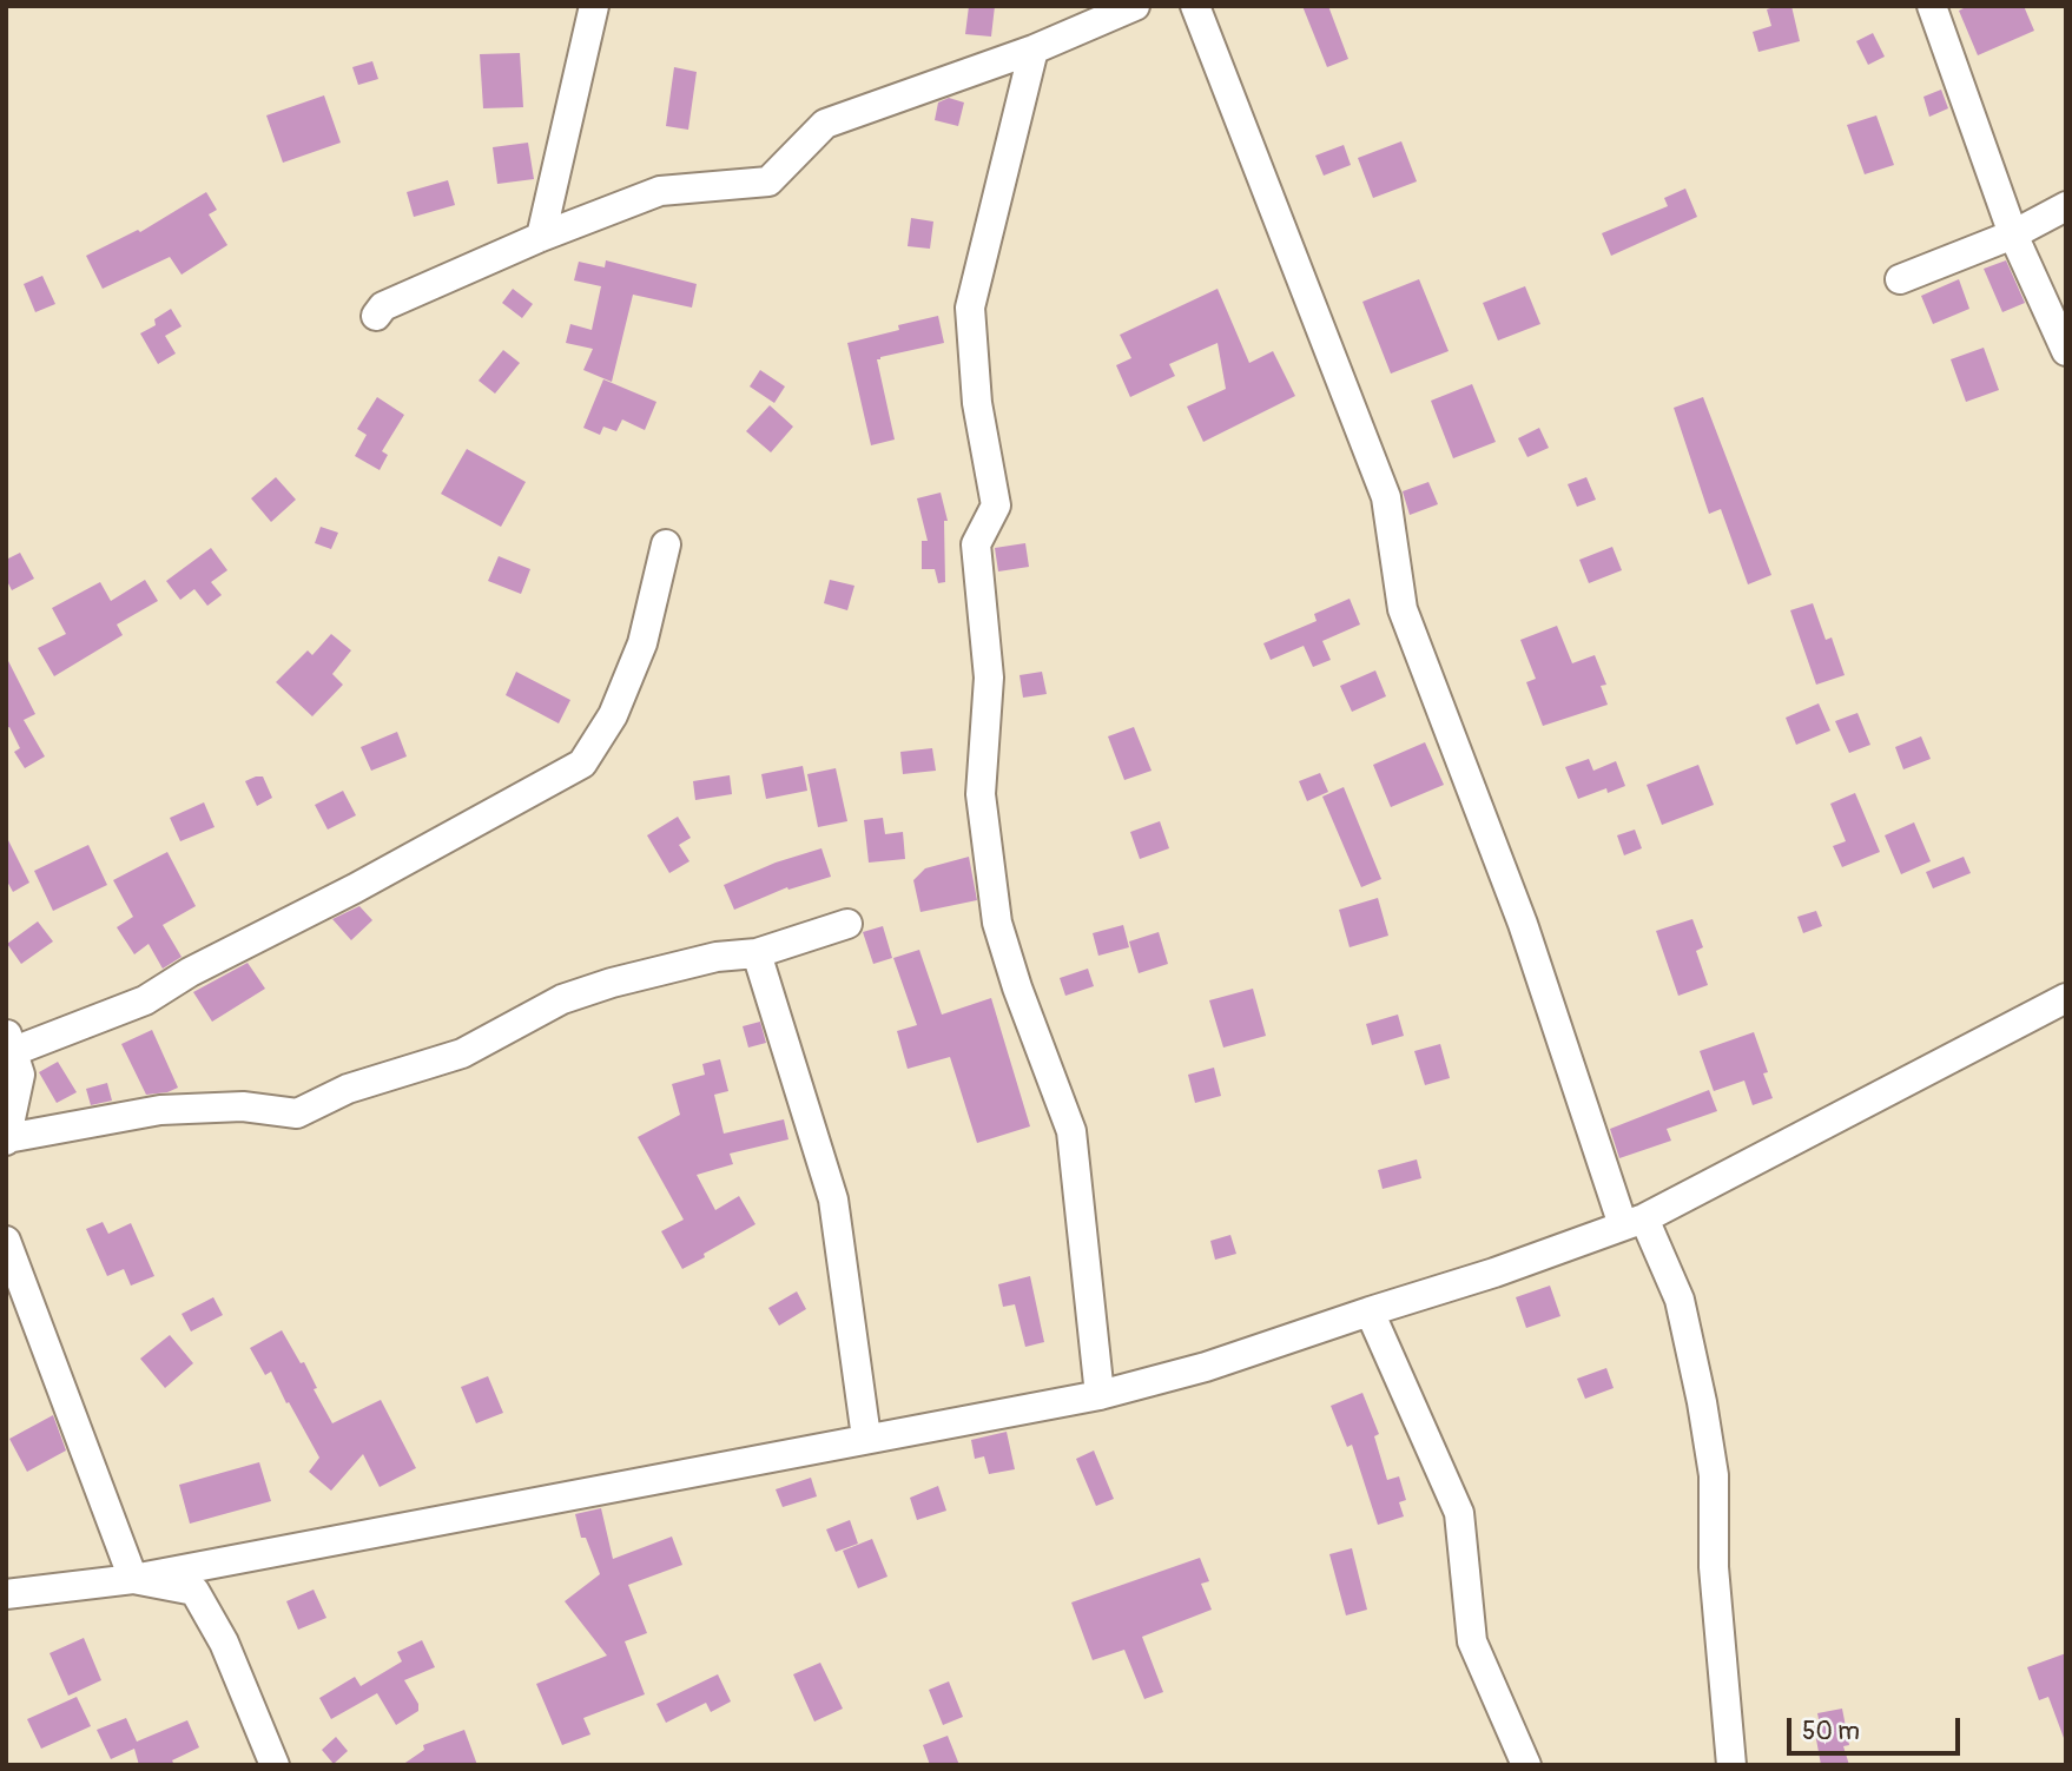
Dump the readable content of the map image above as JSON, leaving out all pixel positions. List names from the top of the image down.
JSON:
{
  "scale_bar": "50 m"
}
